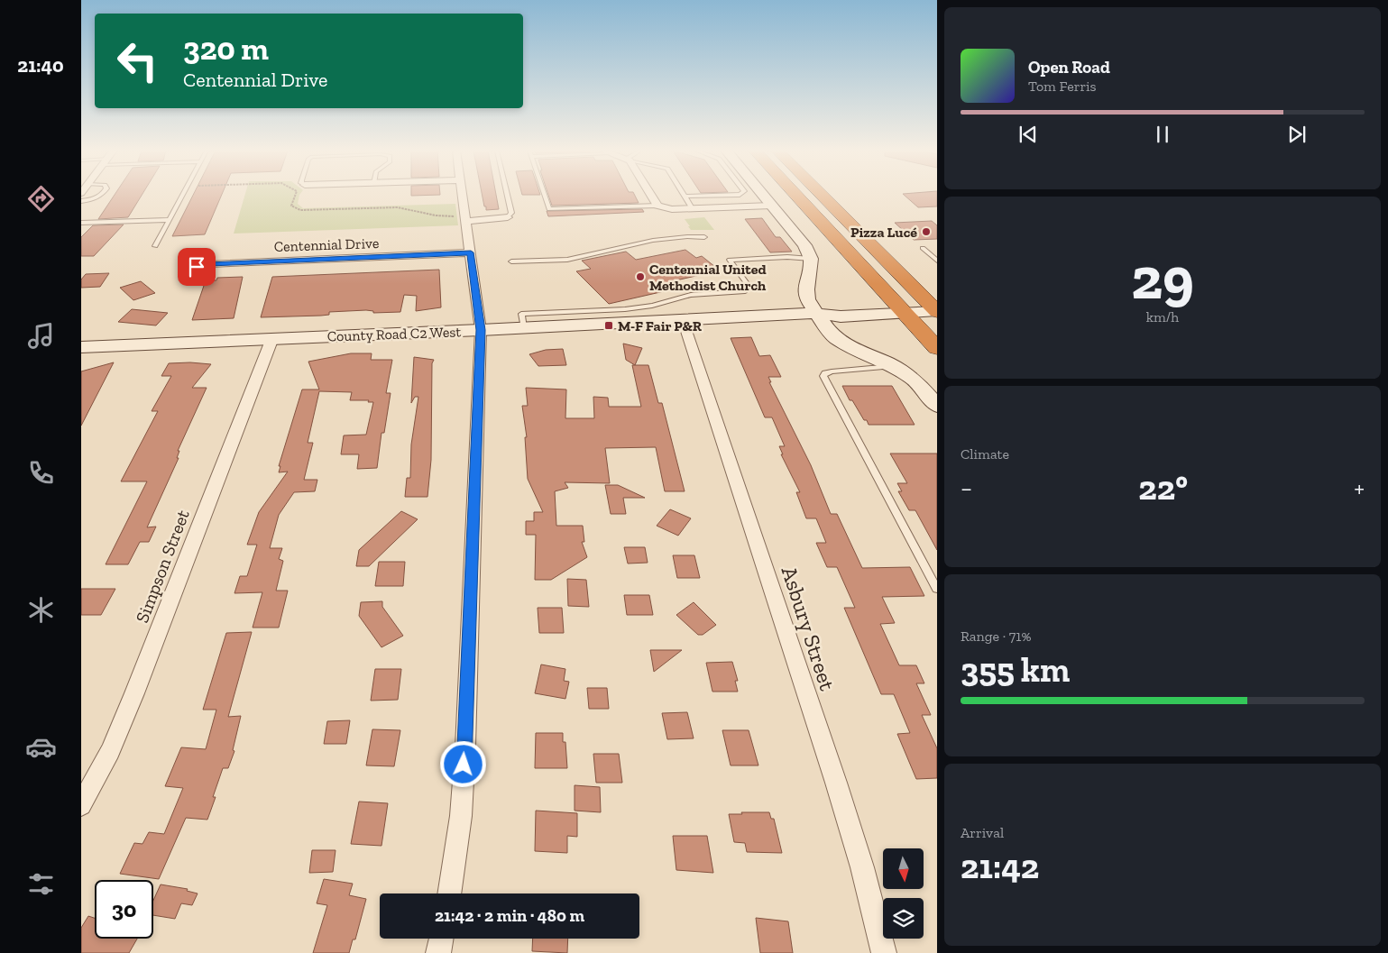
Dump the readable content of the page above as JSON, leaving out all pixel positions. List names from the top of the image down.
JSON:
{
  "streets": {
    "street": [
      "Centennial Drive",
      "County Road C2 West",
      "Simpson Street",
      "Asbury Street"
    ]
  },
  "crossings": [
    ["County Road C2 West", "Simpson Street"],
    ["County Road C2 West", "Asbury Street"]
  ],
  "places": {
    "other": ["Pizza Lucé", "Centennial United Methodist Church"],
    "transit": ["M-F Fair P&R"]
  },
  "north": "bottom",
  "page": {
    "tabs": "21:40",
    "turn": ["320 m", "Centennial Drive"],
    "song": ["Open Road", "Tom Ferris"],
    "tile": [
      ["29", "km/h"],
      "Climate",
      ["Range · 71%", "355 km"],
      ["Arrival", "21:42"]
    ],
    "heat": ["−", "22°", "+"],
    "limit": "30",
    "trip": "21:42 · 2 min · 480 m"
  }
}
